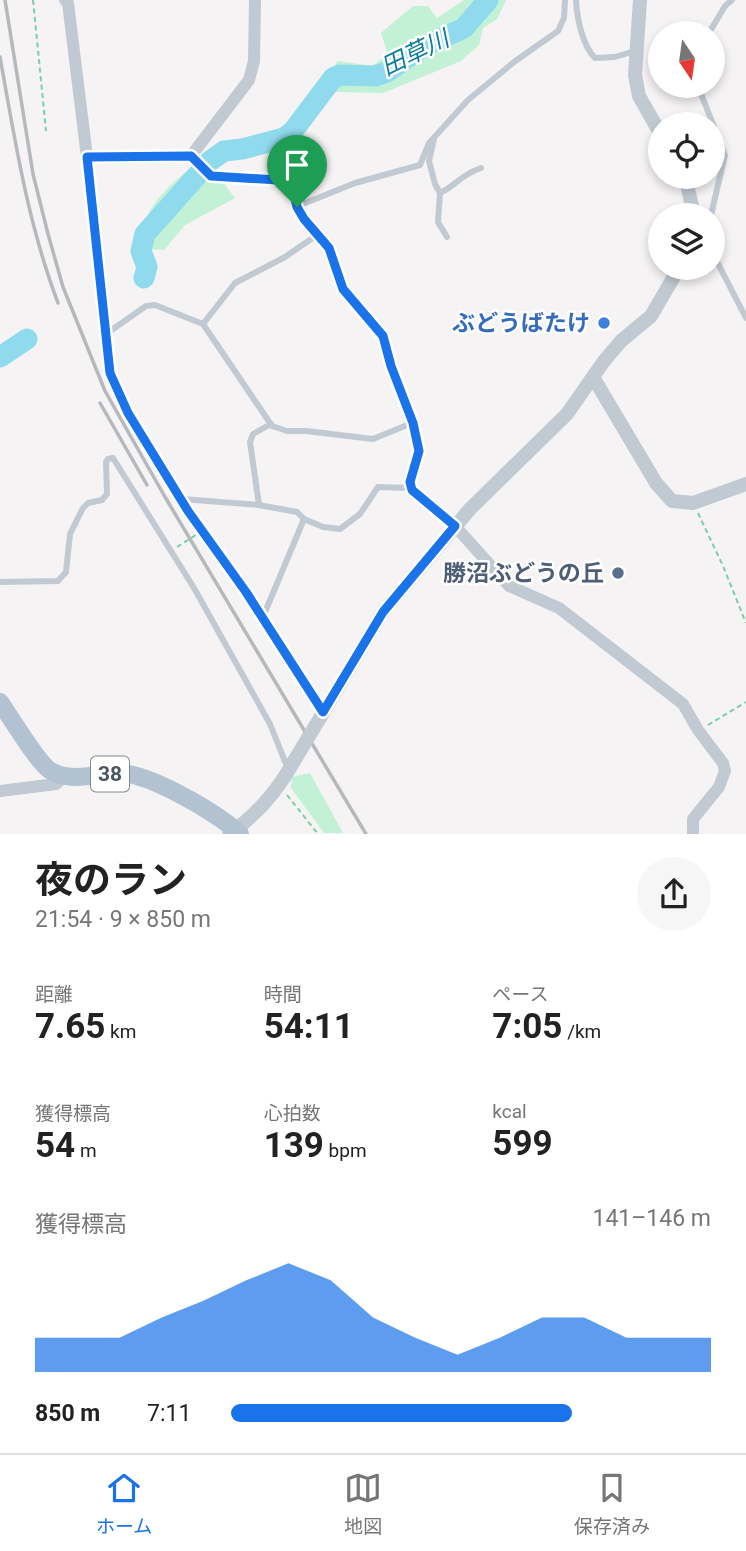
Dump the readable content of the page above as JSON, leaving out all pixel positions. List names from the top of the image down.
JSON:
{
  "streets": {
    "main road": ["38"]
  },
  "water": ["田草川"],
  "places": ["ぶどうばたけ", "勝沼ぶどうの丘"],
  "north": "bottom",
  "page": {
    "heading": ["夜のラン", "21:54 · 9 × 850 m"],
    "stats": [
      ["距離", "7.65 km"],
      ["時間", "54:11"],
      ["ペース", "7:05 /km"],
      ["獲得標高", "54 m"],
      ["心拍数", "139 bpm"],
      ["kcal", "599"]
    ],
    "chart": ["獲得標高", "141–146 m"],
    "list": [
      {
        "name": "850 m",
        "note": "7:11"
      }
    ],
    "tabs": ["ホーム", "地図", "保存済み"]
  }
}
